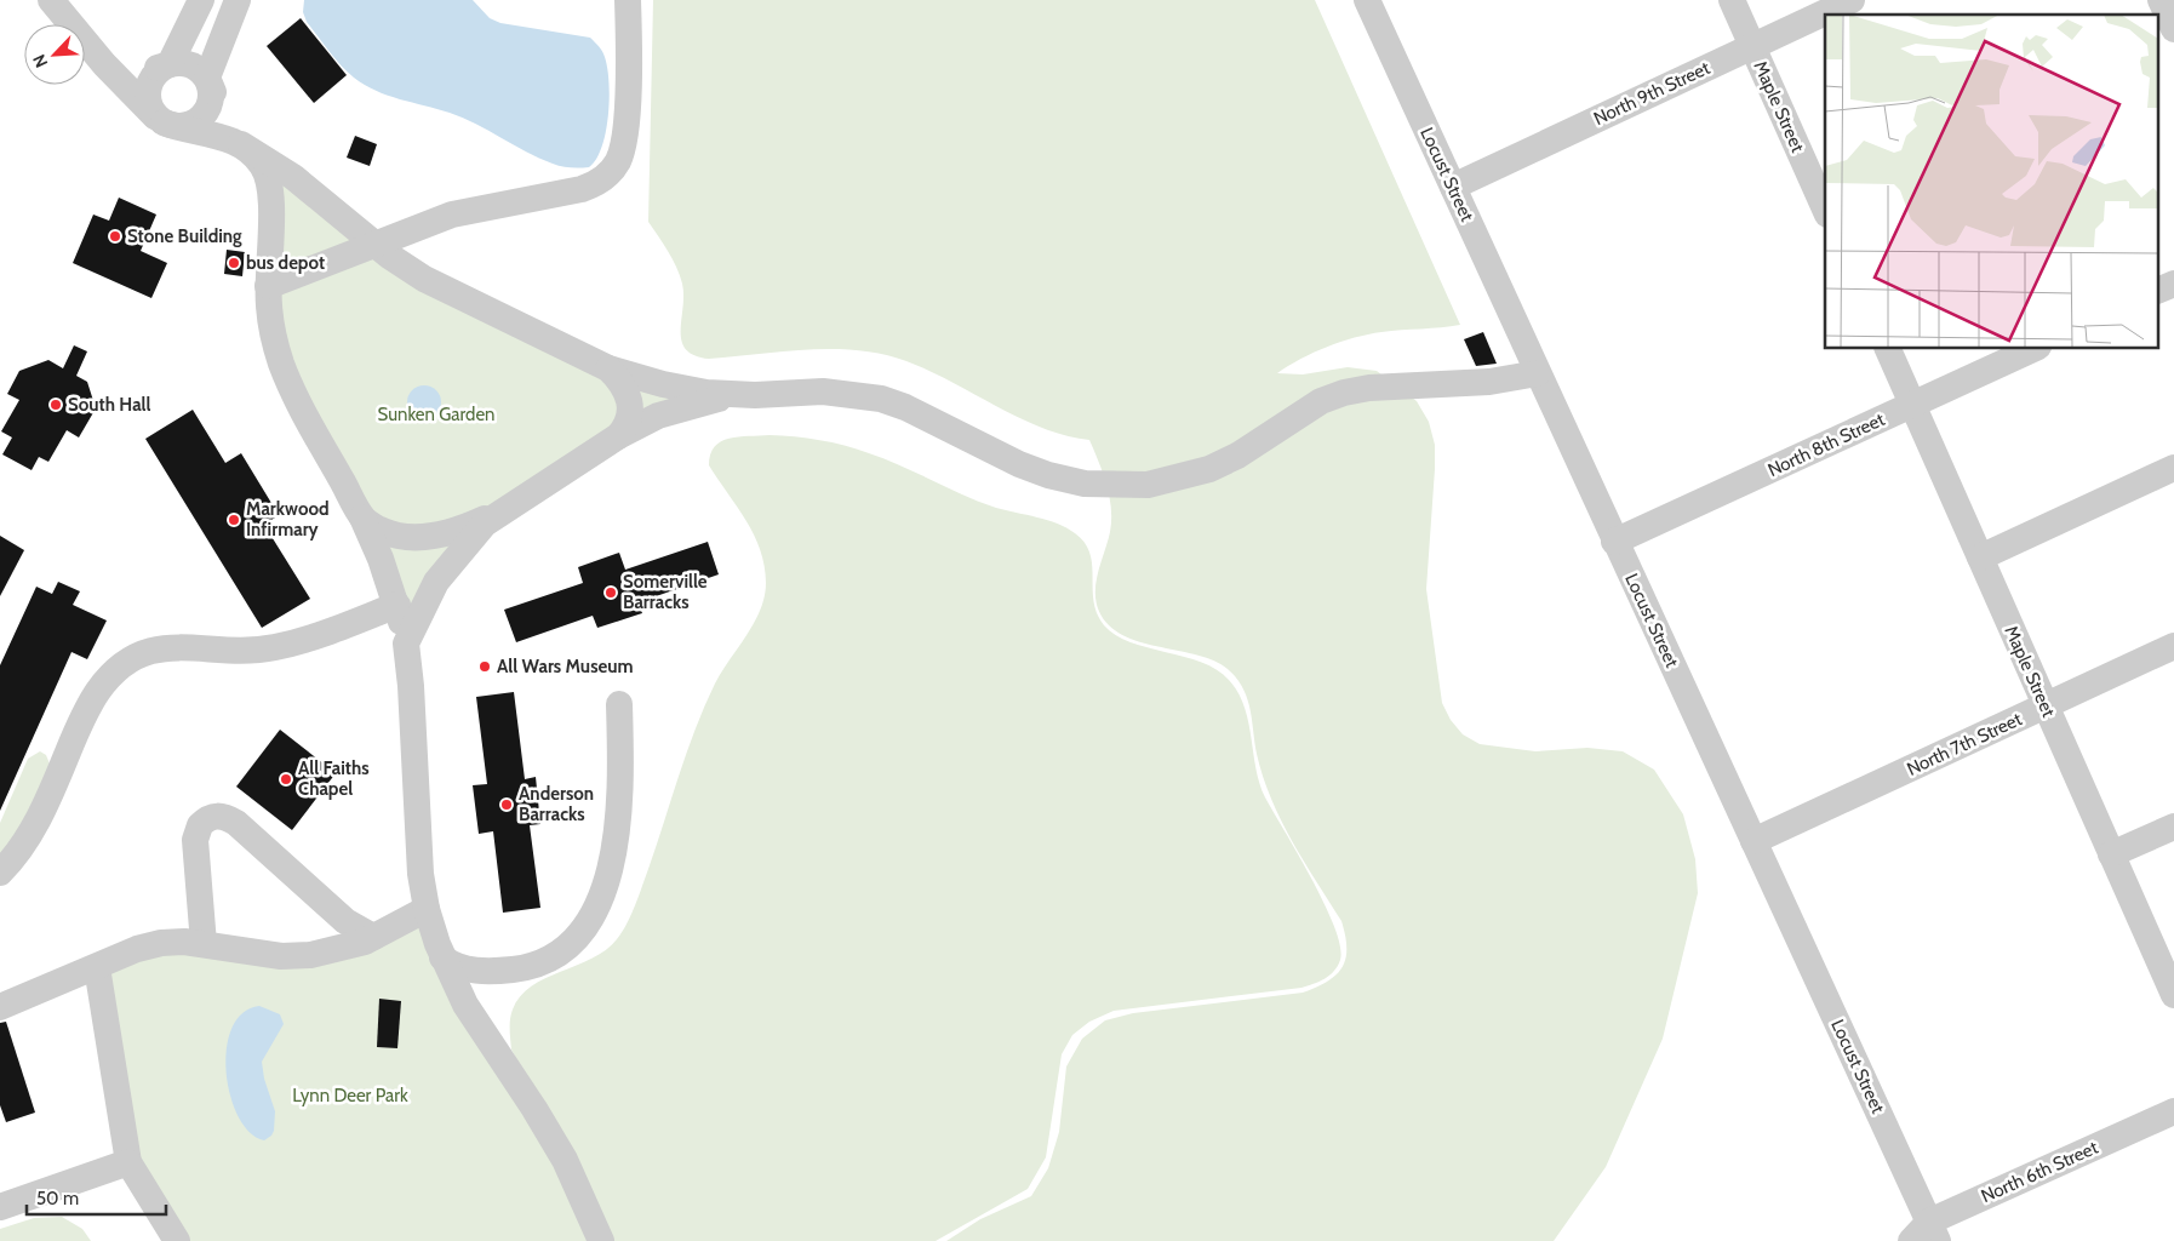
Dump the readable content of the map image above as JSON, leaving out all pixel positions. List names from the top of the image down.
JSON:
{
  "streets": {
    "street": [
      "North 9th Street",
      "Maple Street",
      "Locust Street",
      "North 8th Street",
      "North 7th Street",
      "North 6th Street"
    ]
  },
  "crossings": [
    ["North 9th Street", "Maple Street"],
    ["North 9th Street", "Locust Street"],
    ["Maple Street", "North 8th Street"],
    ["Maple Street", "North 7th Street"],
    ["Locust Street", "North 8th Street"],
    ["Locust Street", "North 7th Street"],
    ["Locust Street", "North 6th Street"]
  ],
  "parks": ["Sunken Garden", "Lynn Deer Park"],
  "places": [
    "Stone Building",
    "bus depot",
    "South Hall",
    "Markwood Infirmary",
    "Somerville Barracks",
    "All Wars Museum",
    "All Faiths Chapel",
    "Anderson Barracks"
  ],
  "scale_bar": "50 m",
  "north": "bottom left"
}
